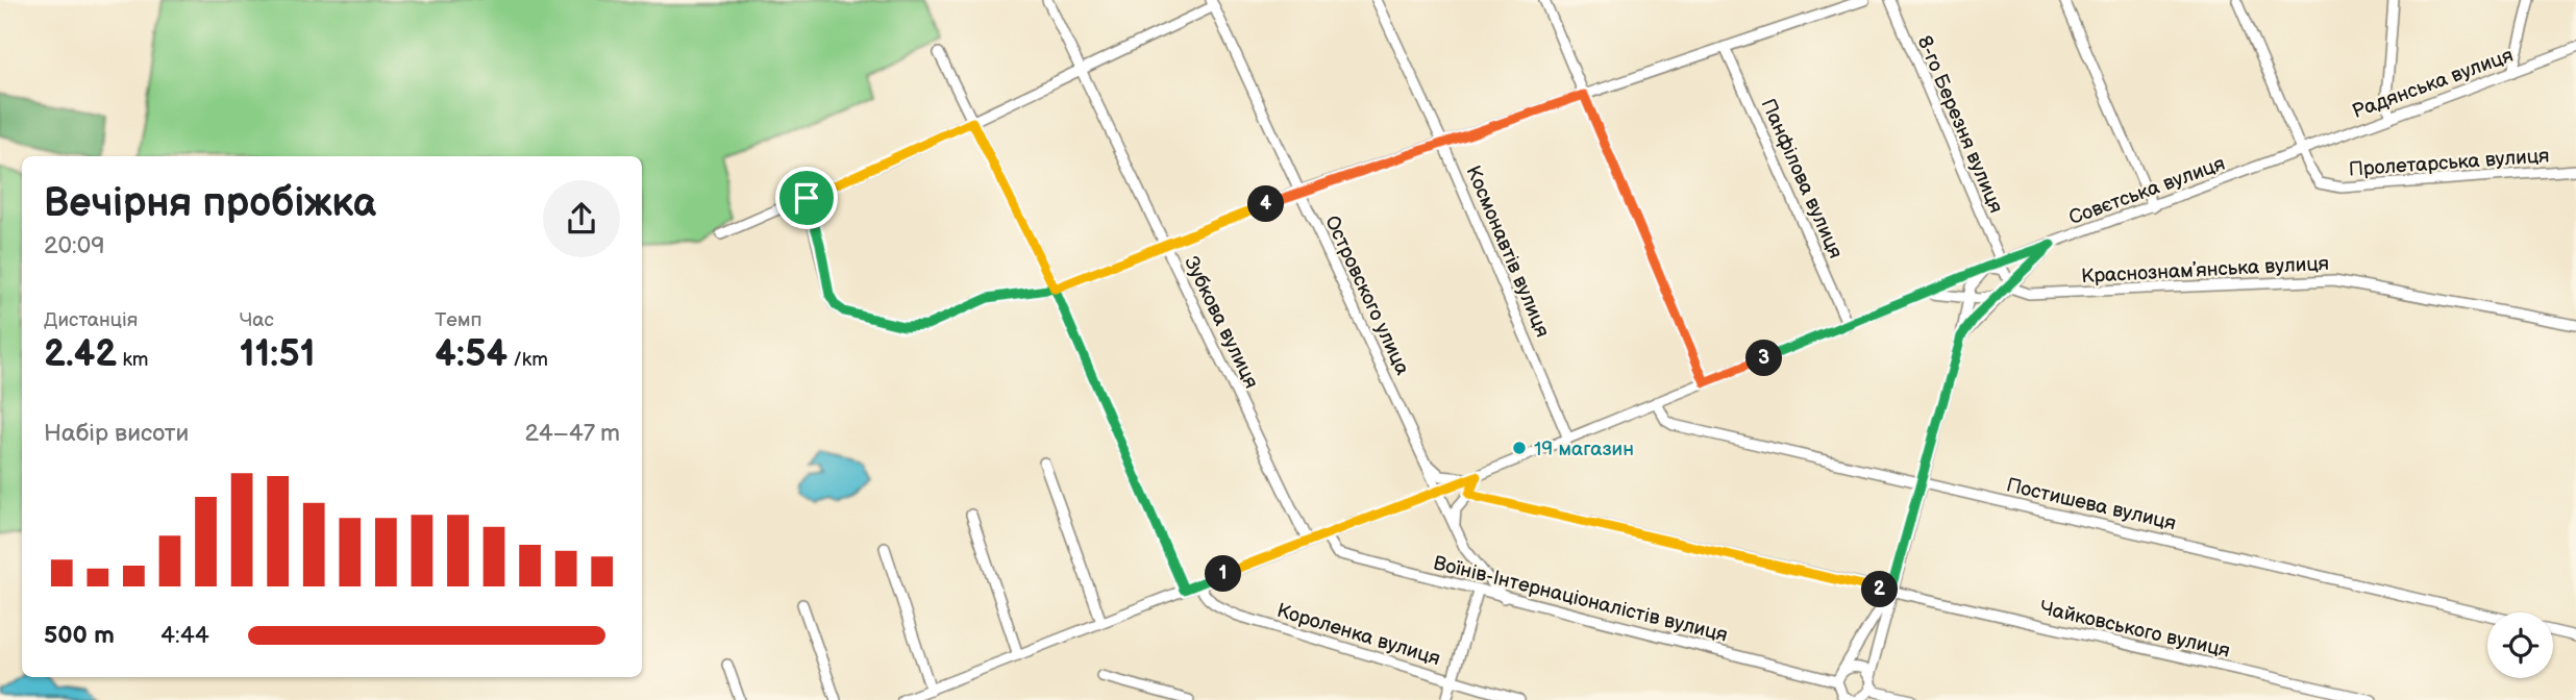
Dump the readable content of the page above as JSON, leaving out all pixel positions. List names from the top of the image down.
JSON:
{
  "streets": {
    "street": [
      "Радянська вулиця",
      "8-го Березня вулиця",
      "Пролетарська вулиця",
      "Панфілова вулиця",
      "Совєтська вулиця",
      "Космонавтів вулиця",
      "Краснознамʼянська вулиця",
      "Островского улица",
      "Зубкова вулиця",
      "Постишева вулиця",
      "Воїнів-Інтернаціоналістів вулиця",
      "Чайковського вулиця",
      "Короленка вулиця"
    ]
  },
  "crossings": [
    ["Радянська вулиця", "Пролетарська вулиця"],
    ["Радянська вулиця", "Совєтська вулиця"],
    ["8-го Березня вулиця", "Совєтська вулиця"],
    ["Пролетарська вулиця", "Совєтська вулиця"],
    ["Панфілова вулиця", "Совєтська вулиця"],
    ["Совєтська вулиця", "Космонавтів вулиця"],
    ["Совєтська вулиця", "Островского улица"],
    ["Совєтська вулиця", "Зубкова вулиця"],
    ["Совєтська вулиця", "Постишева вулиця"],
    ["Совєтська вулиця", "Воїнів-Інтернаціоналістів вулиця"],
    ["Совєтська вулиця", "Короленка вулиця"],
    ["Островского улица", "Воїнів-Інтернаціоналістів вулиця"]
  ],
  "places": ["19 магазин"],
  "page": {
    "heading": ["Вечірня пробіжка", "20:09"],
    "pins": [
      "4",
      "3",
      "1",
      "2"
    ],
    "stats": [
      ["Дистанція", "2.42 km"],
      ["Час", "11:51"],
      ["Темп", "4:54 /km"]
    ],
    "chart": ["Набір висоти", "24–47 m"],
    "list": [
      {
        "name": "500 m",
        "note": "4:44"
      }
    ]
  }
}
